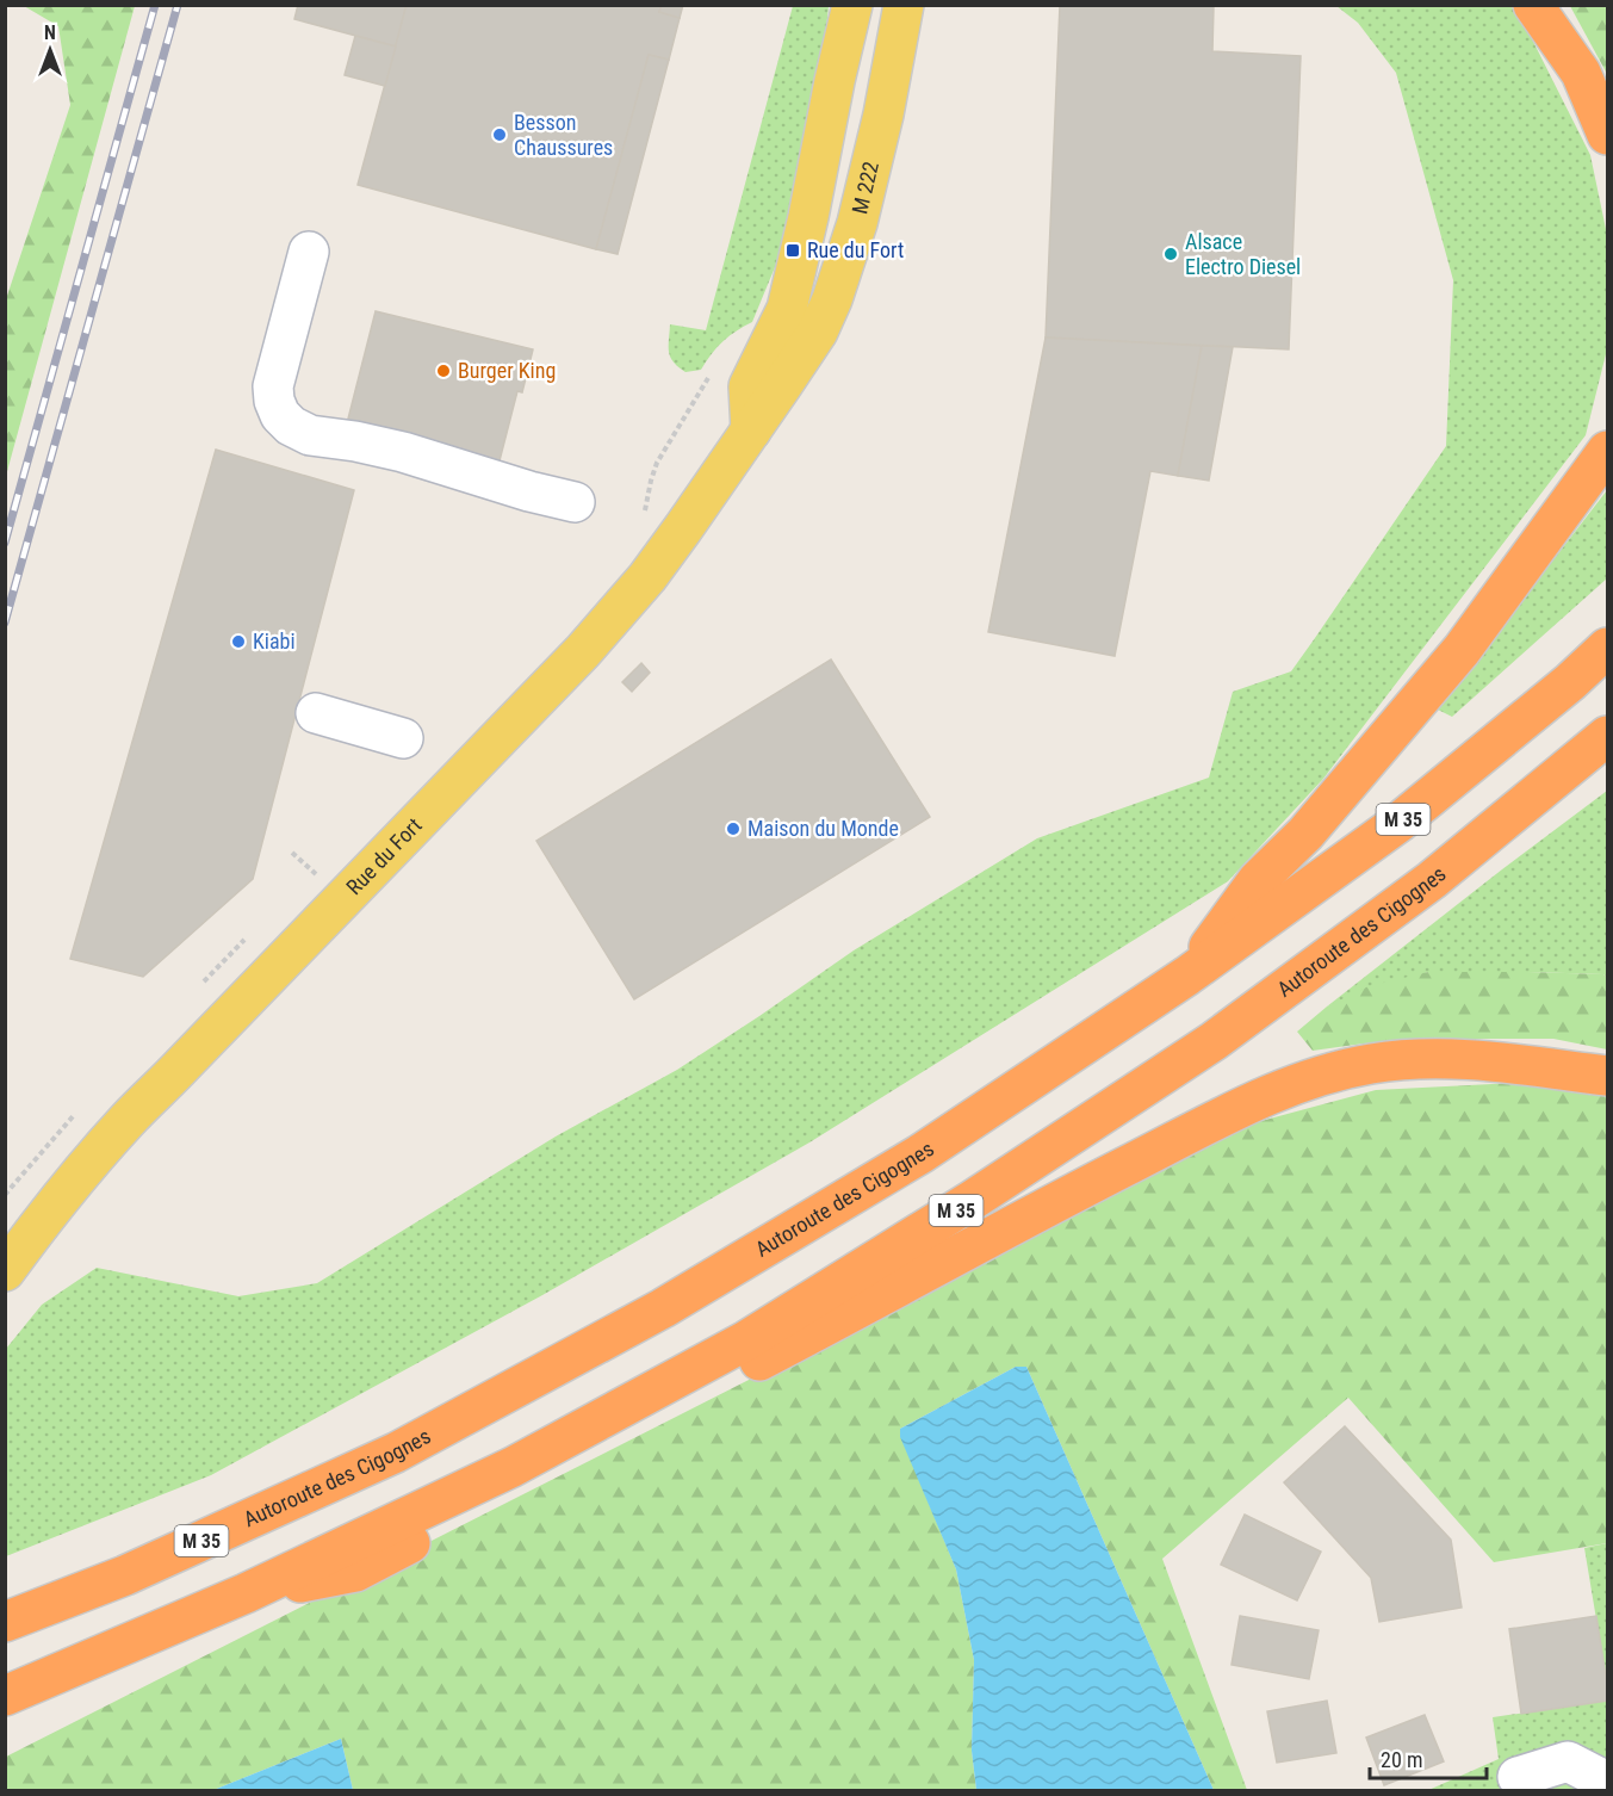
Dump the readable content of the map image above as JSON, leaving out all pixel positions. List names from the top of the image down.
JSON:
{
  "streets": {
    "highway": ["M 35", "Autoroute des Cigognes"],
    "main road": ["M 222", "Rue du Fort"]
  },
  "crossings": [
    ["M 222", "Rue du Fort"]
  ],
  "places": {
    "other": [
      "Besson Chaussures",
      "Alsace Electro Diesel",
      "Burger King",
      "Kiabi",
      "Maison du Monde"
    ],
    "transit": ["Rue du Fort"]
  },
  "scale_bar": "20 m",
  "north": "top"
}
